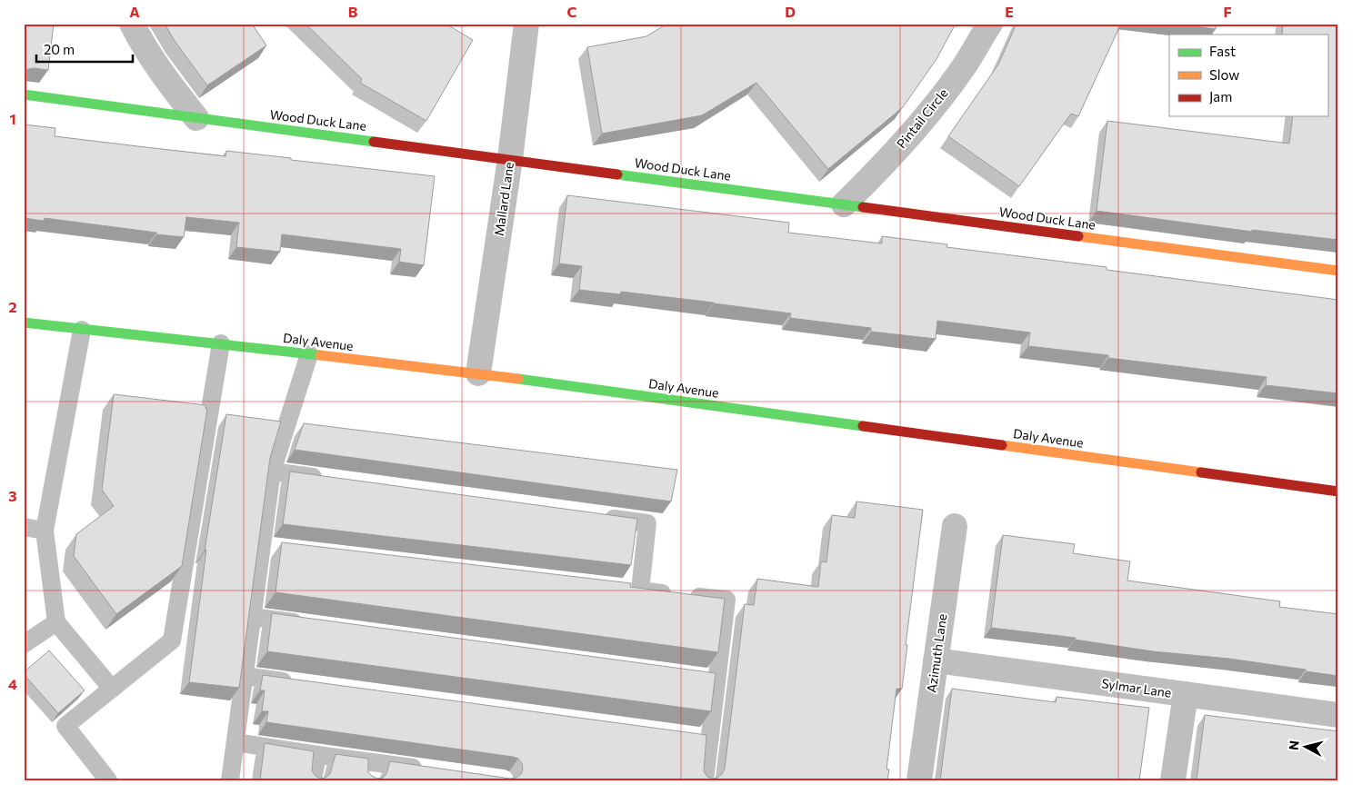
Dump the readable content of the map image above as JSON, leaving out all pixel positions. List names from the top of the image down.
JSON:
{
  "streets": {
    "street": [
      "Pintail Circle",
      "Wood Duck Lane",
      "Mallard Lane",
      "Daly Avenue",
      "Azimuth Lane",
      "Sylmar Lane"
    ]
  },
  "crossings": [
    ["Pintail Circle", "Wood Duck Lane"],
    ["Wood Duck Lane", "Mallard Lane"],
    ["Mallard Lane", "Daly Avenue"],
    ["Azimuth Lane", "Sylmar Lane"]
  ],
  "legend": ["Fast", "Slow", "Jam"],
  "scale_bar": "20 m",
  "north": "left",
  "grid": {
    "columns": [
      "A",
      "B",
      "C",
      "D",
      "E",
      "F"
    ],
    "rows": [
      "1",
      "2",
      "3",
      "4"
    ]
  }
}
